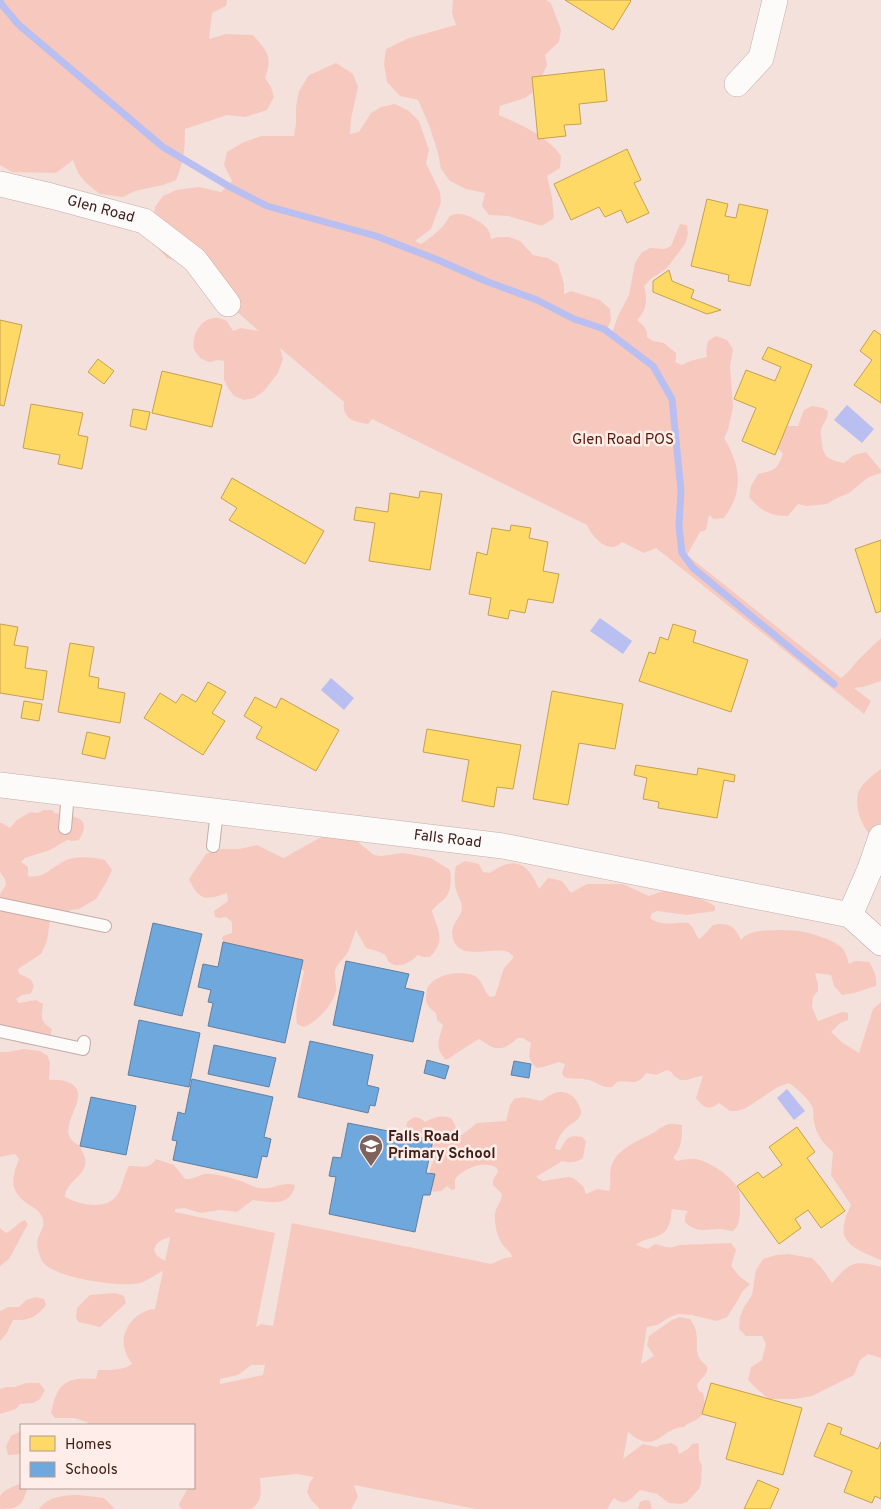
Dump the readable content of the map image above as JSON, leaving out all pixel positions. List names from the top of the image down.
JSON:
{
  "streets": {
    "street": ["Glen Road", "Falls Road"]
  },
  "parks": ["Glen Road POS"],
  "places": {
    "school or university": ["Falls Road Primary School"]
  },
  "legend": ["Homes", "Schools"]
}
